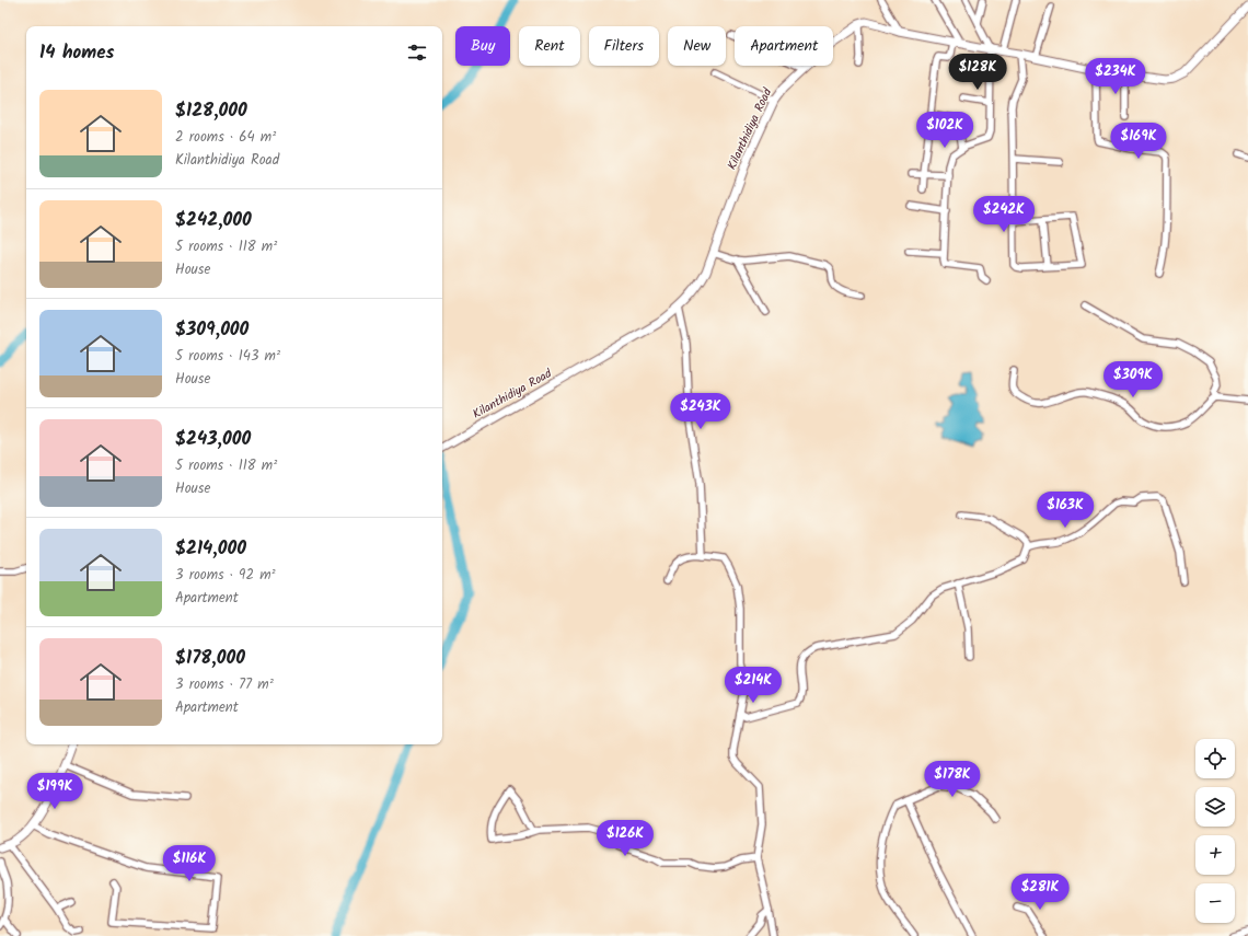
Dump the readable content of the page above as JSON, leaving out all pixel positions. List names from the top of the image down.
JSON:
{
  "streets": {
    "street": ["Kilanthidiya Road"]
  },
  "page": {
    "chip": [
      "Buy",
      "Rent",
      "Filters",
      "New",
      "Apartment"
    ],
    "heading": "14 homes",
    "price": [
      "$128K",
      "$234K",
      "$102K",
      "$169K",
      "$242K",
      "$309K",
      "$243K",
      "$163K",
      "$214K",
      "$178K",
      "$199K",
      "$126K",
      "$116K",
      "$281K"
    ],
    "list": [
      {
        "name": "$128,000",
        "note": "2 rooms · 64 m² · Kilanthidiya Road"
      },
      {
        "name": "$242,000",
        "note": "5 rooms · 118 m² · House"
      },
      {
        "name": "$309,000",
        "note": "5 rooms · 143 m² · House"
      },
      {
        "name": "$243,000",
        "note": "5 rooms · 118 m² · House"
      },
      {
        "name": "$214,000",
        "note": "3 rooms · 92 m² · Apartment"
      },
      {
        "name": "$178,000",
        "note": "3 rooms · 77 m² · Apartment"
      }
    ],
    "map_buttons": ["+", "−"]
  }
}
